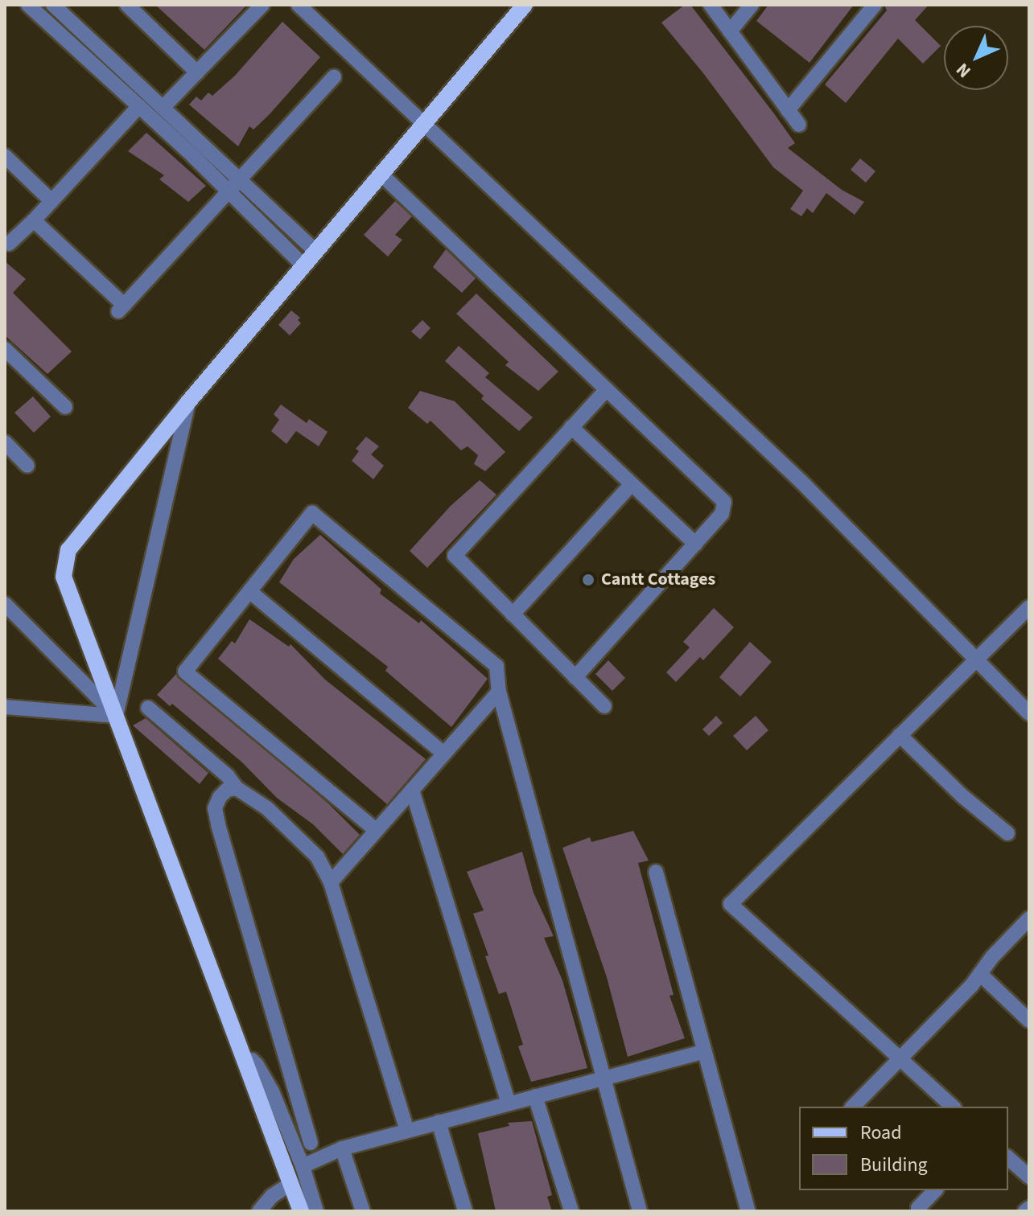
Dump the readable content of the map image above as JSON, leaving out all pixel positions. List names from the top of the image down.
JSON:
{
  "places": ["Cantt Cottages"],
  "legend": ["Road", "Building"],
  "north": "bottom left"
}
